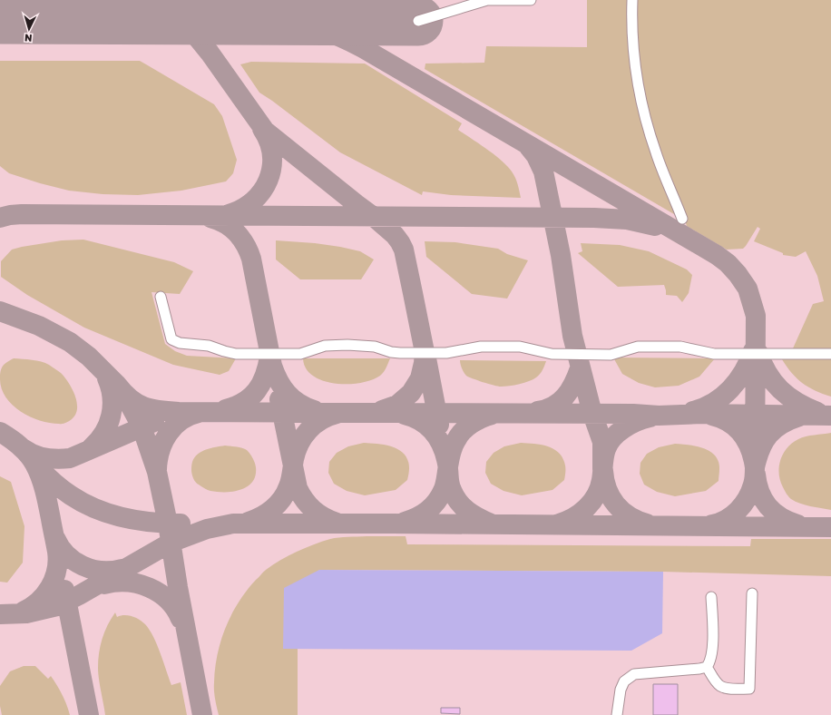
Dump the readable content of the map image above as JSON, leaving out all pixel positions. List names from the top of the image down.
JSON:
{
  "north": "bottom"
}
